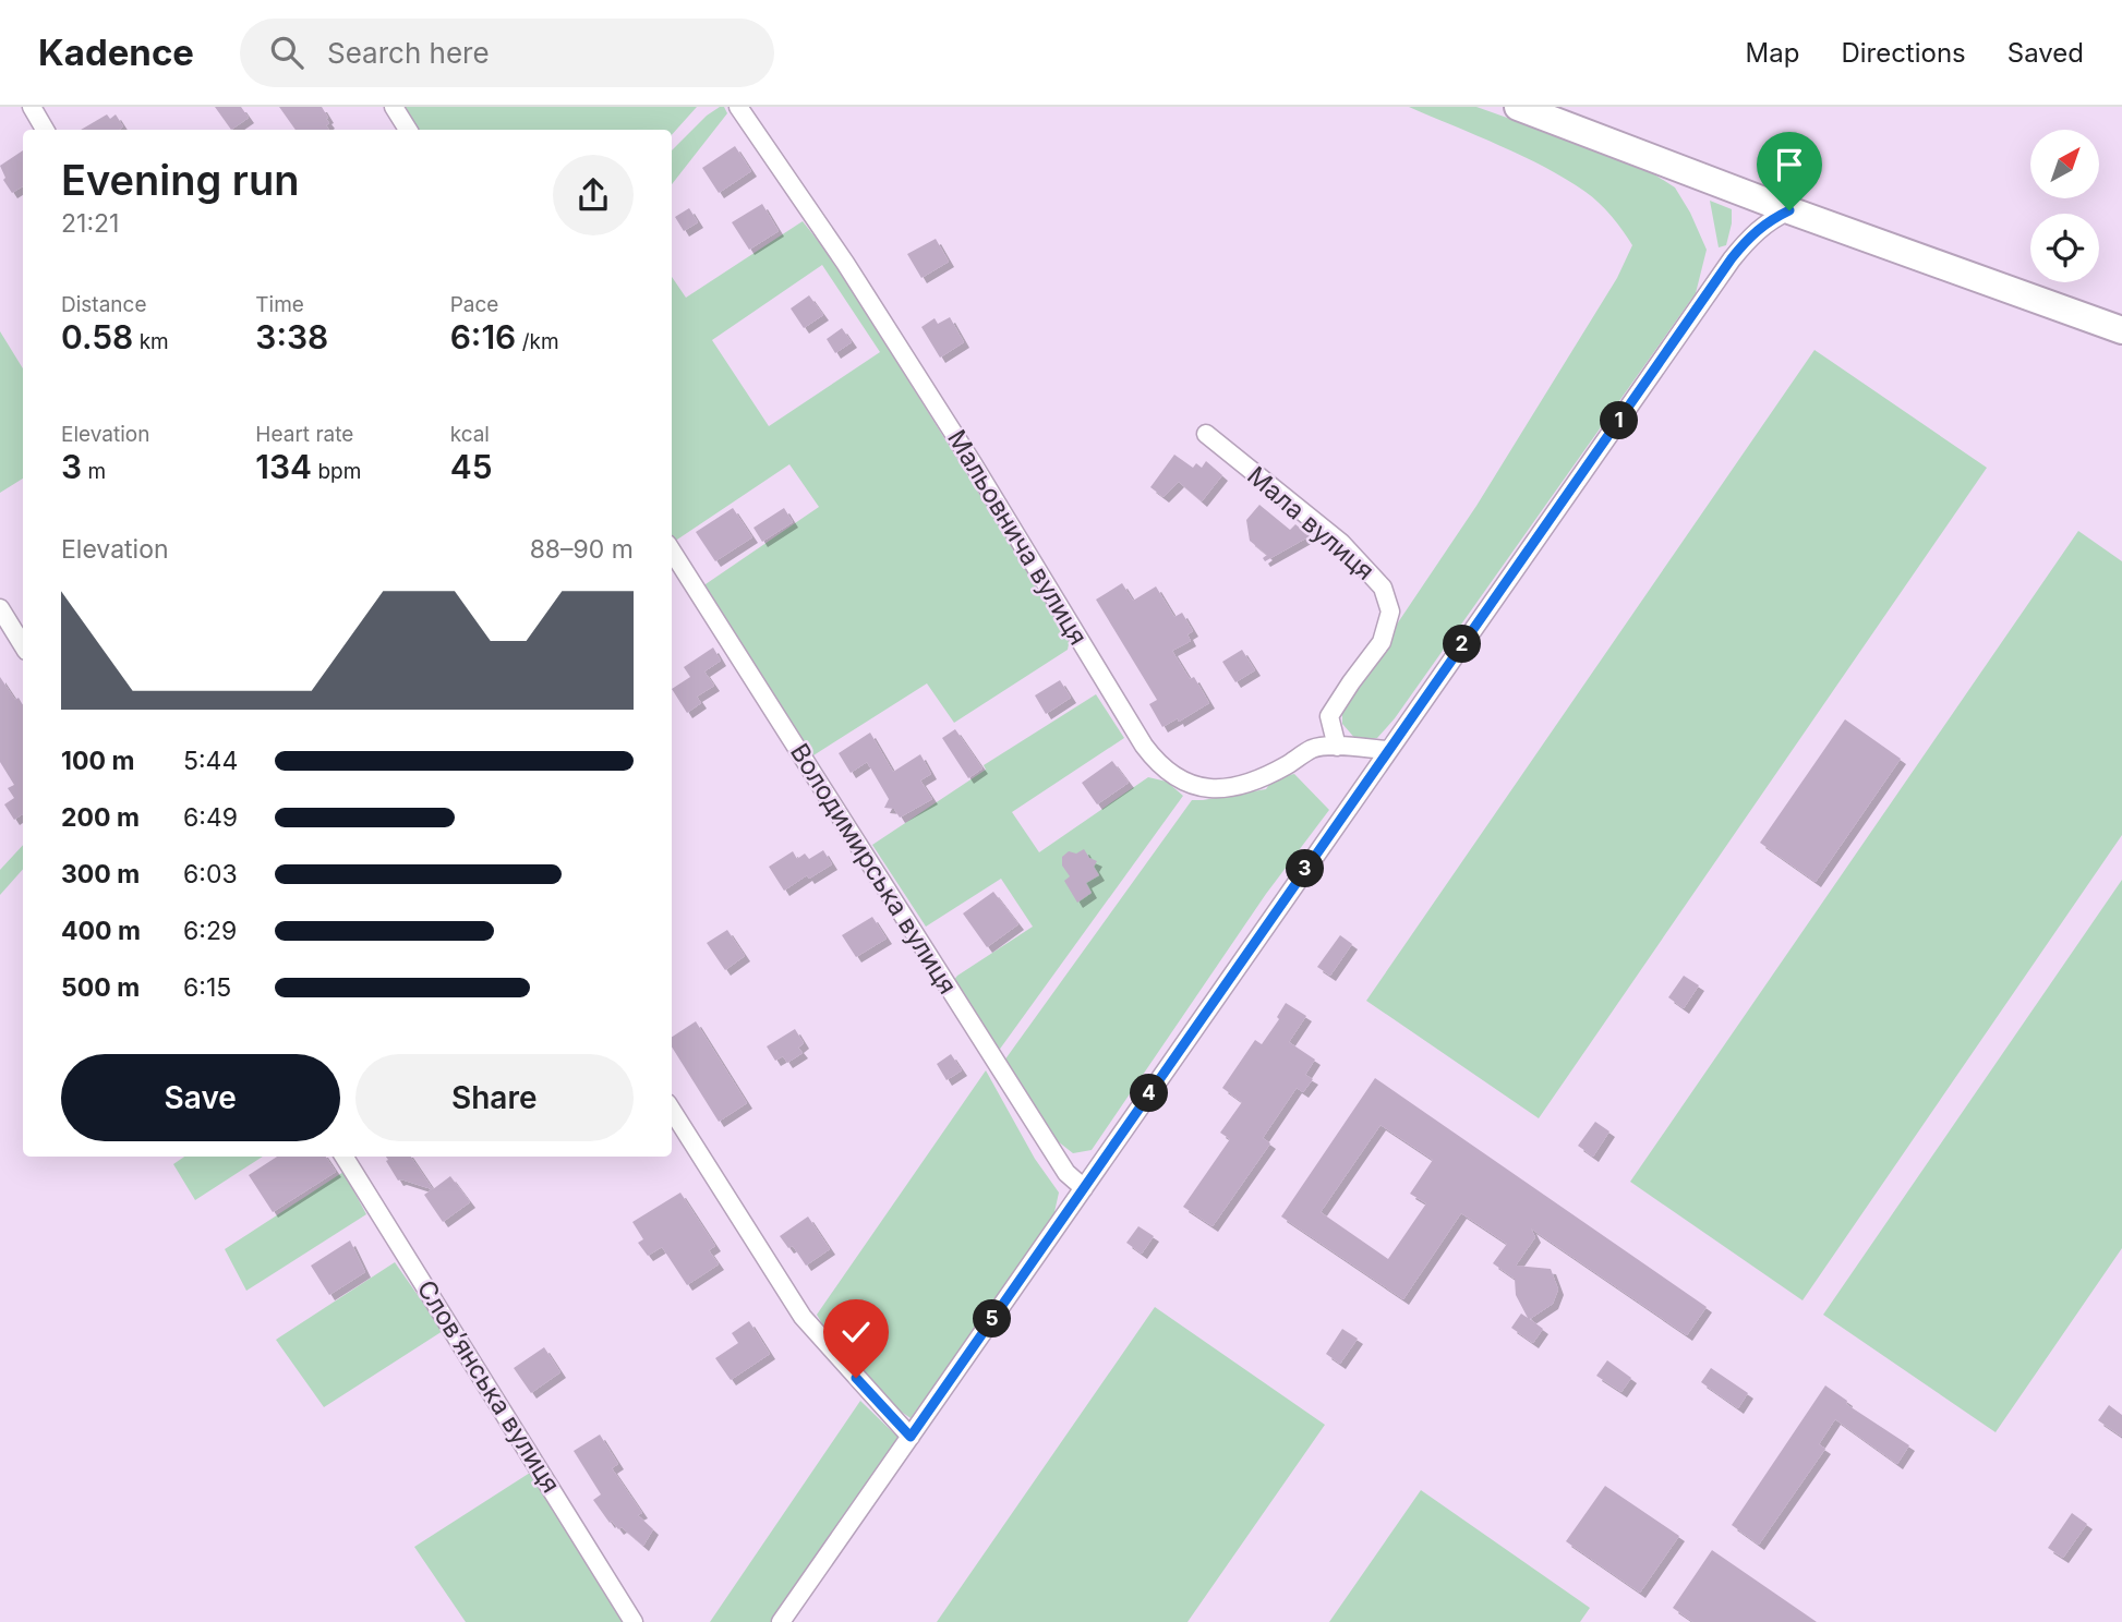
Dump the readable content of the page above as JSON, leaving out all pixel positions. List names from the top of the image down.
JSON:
{
  "streets": {
    "street": [
      "Мала вулиця",
      "Мальовнича вулиця",
      "Володимирська вулиця",
      "Словʼянська вулиця"
    ]
  },
  "crossings": [
    ["Мала вулиця", "Мальовнича вулиця"]
  ],
  "north": "top right",
  "page": {
    "header": "Kadence",
    "search": "Search here",
    "nav": ["Map", "Directions", "Saved"],
    "heading": ["Evening run", "21:21"],
    "stats": [
      ["Distance", "0.58 km"],
      ["Time", "3:38"],
      ["Pace", "6:16 /km"],
      ["Elevation", "3 m"],
      ["Heart rate", "134 bpm"],
      ["kcal", "45"]
    ],
    "pins": [
      "1",
      "2",
      "3",
      "4",
      "5"
    ],
    "chart": ["Elevation", "88–90 m"],
    "list": [
      {
        "name": "100 m",
        "note": "5:44"
      },
      {
        "name": "200 m",
        "note": "6:49"
      },
      {
        "name": "300 m",
        "note": "6:03"
      },
      {
        "name": "400 m",
        "note": "6:29"
      },
      {
        "name": "500 m",
        "note": "6:15"
      }
    ],
    "buttons": ["Save", "Share"]
  }
}
